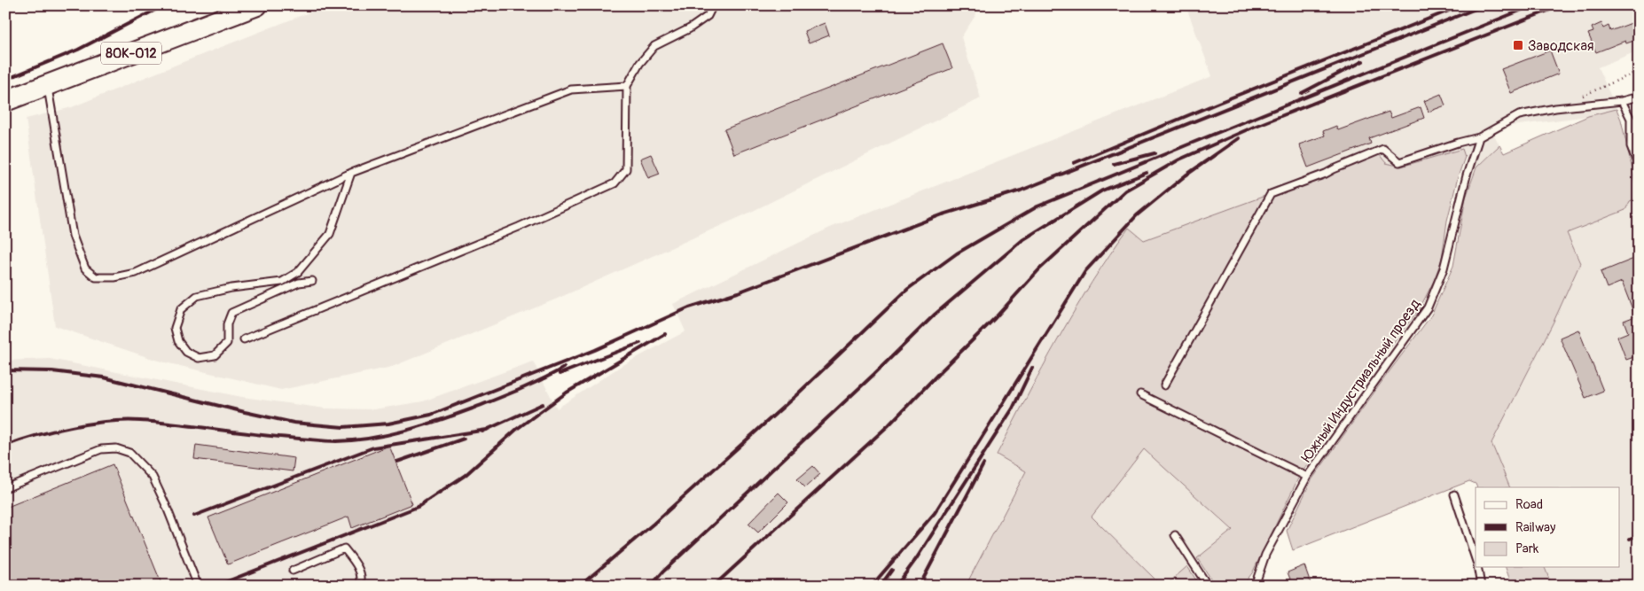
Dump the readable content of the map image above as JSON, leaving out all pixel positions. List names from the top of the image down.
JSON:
{
  "streets": {
    "main road": ["80К-012"],
    "lane": ["Южный Индустриальный проезд"]
  },
  "places": {
    "transit": ["Заводская"]
  },
  "legend": ["Road", "Railway", "Park"]
}
